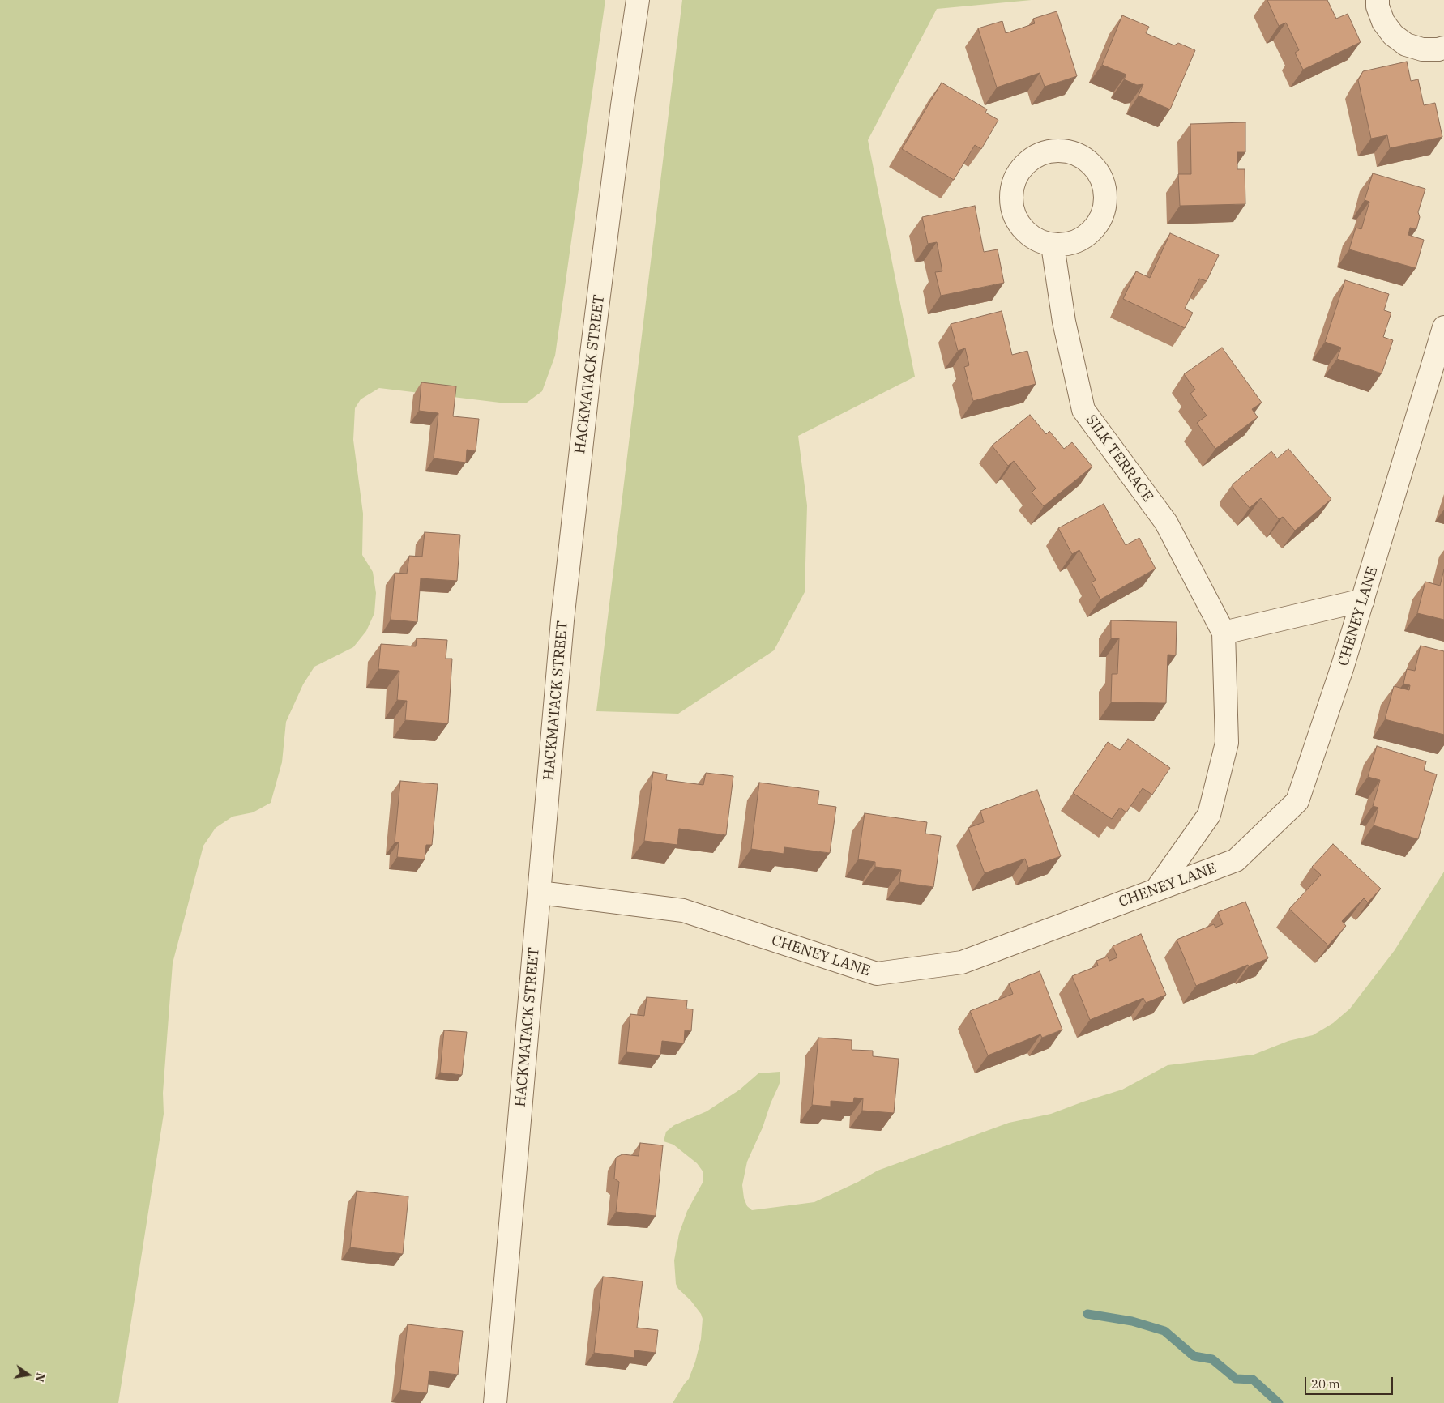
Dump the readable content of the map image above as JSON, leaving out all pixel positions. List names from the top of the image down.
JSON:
{
  "streets": {
    "street": ["HACKMATACK STREET", "SILK TERRACE", "CHENEY LANE"]
  },
  "crossings": [
    ["HACKMATACK STREET", "CHENEY LANE"],
    ["SILK TERRACE", "CHENEY LANE"]
  ],
  "scale_bar": "20 m",
  "north": "right"
}
